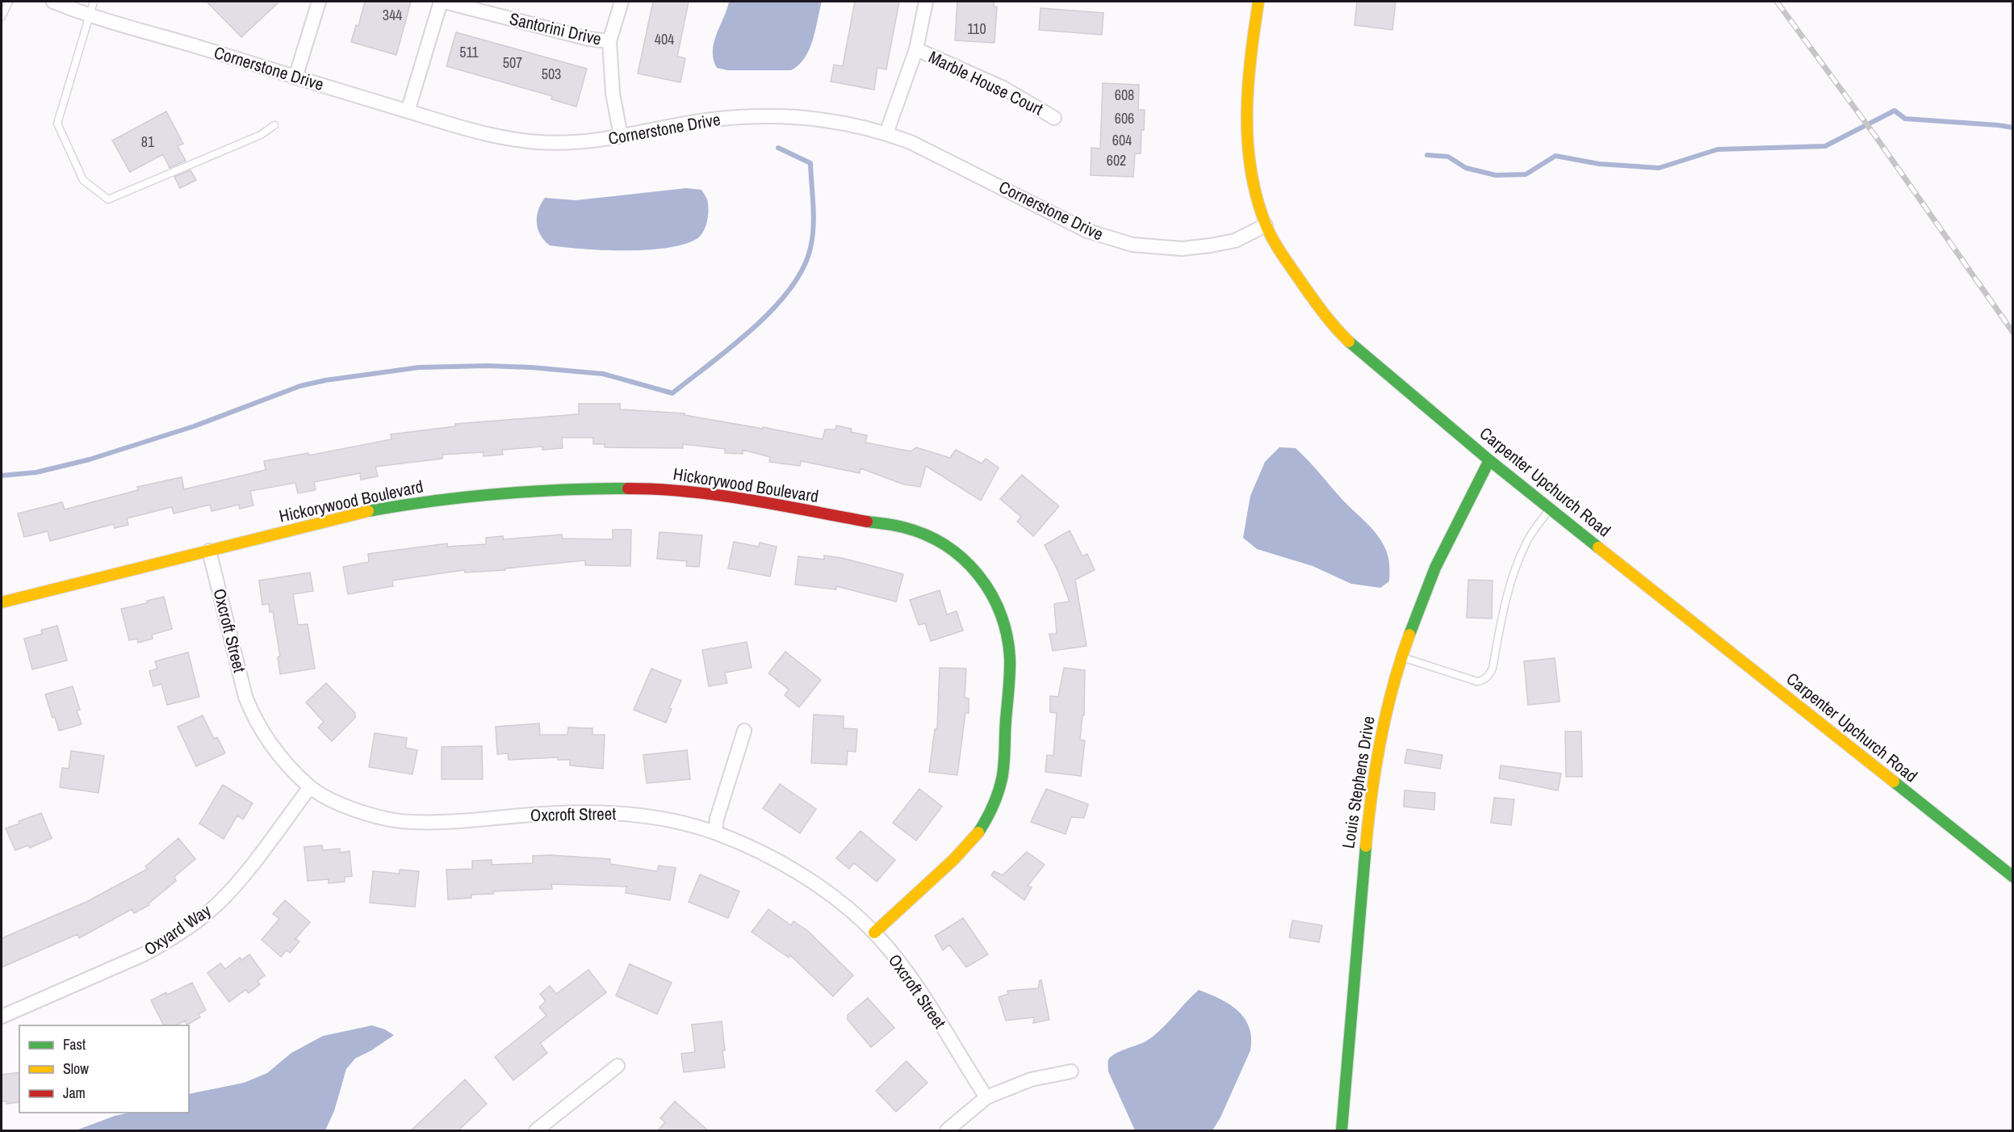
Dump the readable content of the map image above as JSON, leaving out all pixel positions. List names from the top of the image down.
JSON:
{
  "streets": {
    "street": [
      "Santorini Drive",
      "Cornerstone Drive",
      "Marble House Court",
      "Carpenter Upchurch Road",
      "Hickorywood Boulevard",
      "Oxcroft Street",
      "Louis Stephens Drive",
      "Oxyard Way"
    ]
  },
  "crossings": [
    ["Cornerstone Drive", "Carpenter Upchurch Road"],
    ["Carpenter Upchurch Road", "Louis Stephens Drive"],
    ["Hickorywood Boulevard", "Oxcroft Street"],
    ["Oxcroft Street", "Oxyard Way"]
  ],
  "house_numbers": [
    "344",
    "110",
    "404",
    "511",
    "507",
    "503",
    "608",
    "606",
    "604",
    "81",
    "602"
  ],
  "legend": ["Fast", "Slow", "Jam"]
}
